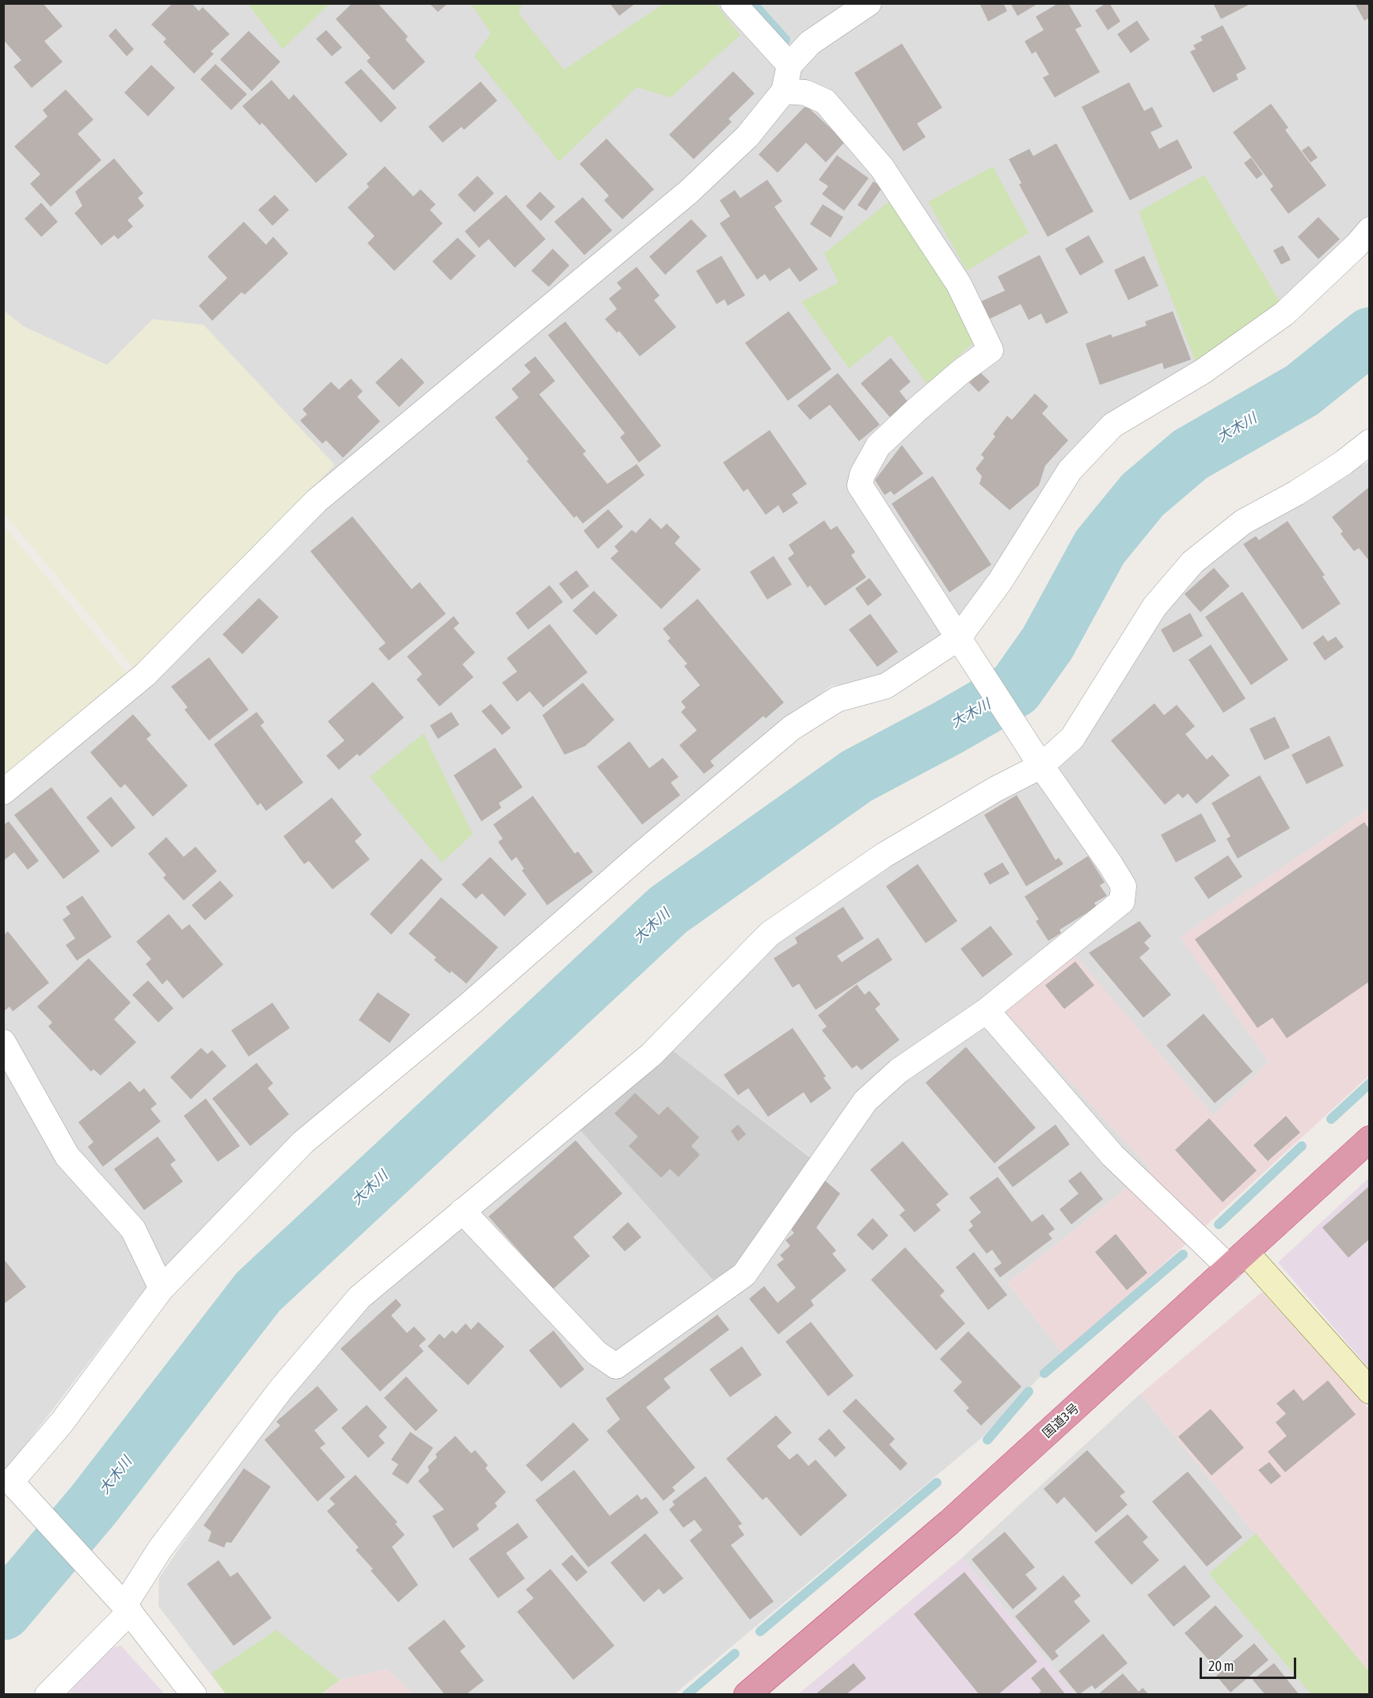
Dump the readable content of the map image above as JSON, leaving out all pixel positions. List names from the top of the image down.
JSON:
{
  "streets": {
    "highway": ["国道3号"]
  },
  "water": ["大木川"],
  "scale_bar": "20 m"
}
